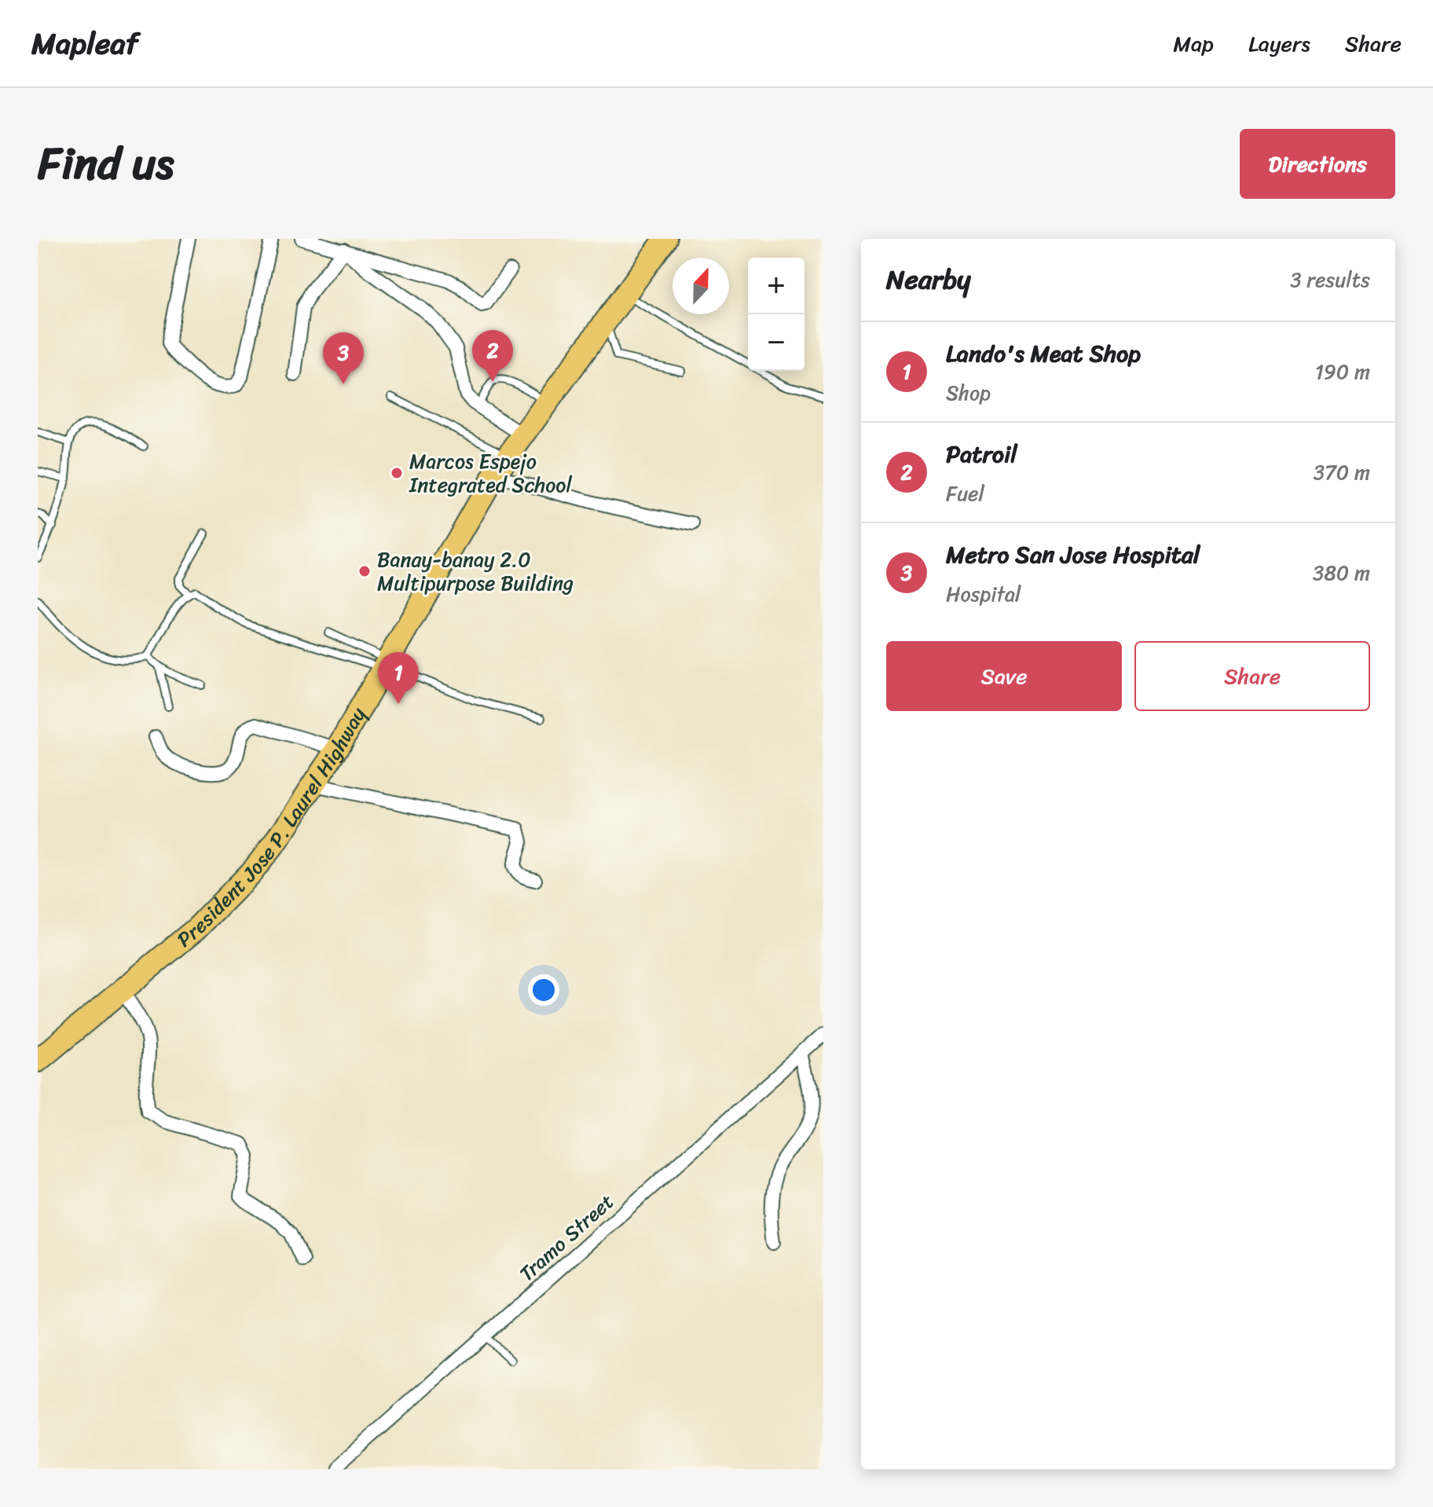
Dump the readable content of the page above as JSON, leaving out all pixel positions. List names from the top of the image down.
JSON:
{
  "streets": {
    "highway": ["President Jose P. Laurel Highway"],
    "street": ["Tramo Street"]
  },
  "places": ["Marcos Espejo Integrated School", "Banay-banay 2.0 Multipurpose Building"],
  "north": "top",
  "page": {
    "header": "Mapleaf",
    "nav": ["Map", "Layers", "Share"],
    "title": "Find us",
    "buttons": [
      "Directions",
      ["Save", "Share"]
    ],
    "heading": ["Nearby", "3 results"],
    "map_buttons": ["+", "−"],
    "list": [
      {
        "mark": "1",
        "name": "Lando's Meat Shop",
        "note": "Shop",
        "value": "190 m"
      },
      {
        "mark": "2",
        "name": "Patroil",
        "note": "Fuel",
        "value": "370 m"
      },
      {
        "mark": "3",
        "name": "Metro San Jose Hospital",
        "note": "Hospital",
        "value": "380 m"
      }
    ],
    "pins": ["2", "3", "1"]
  }
}
